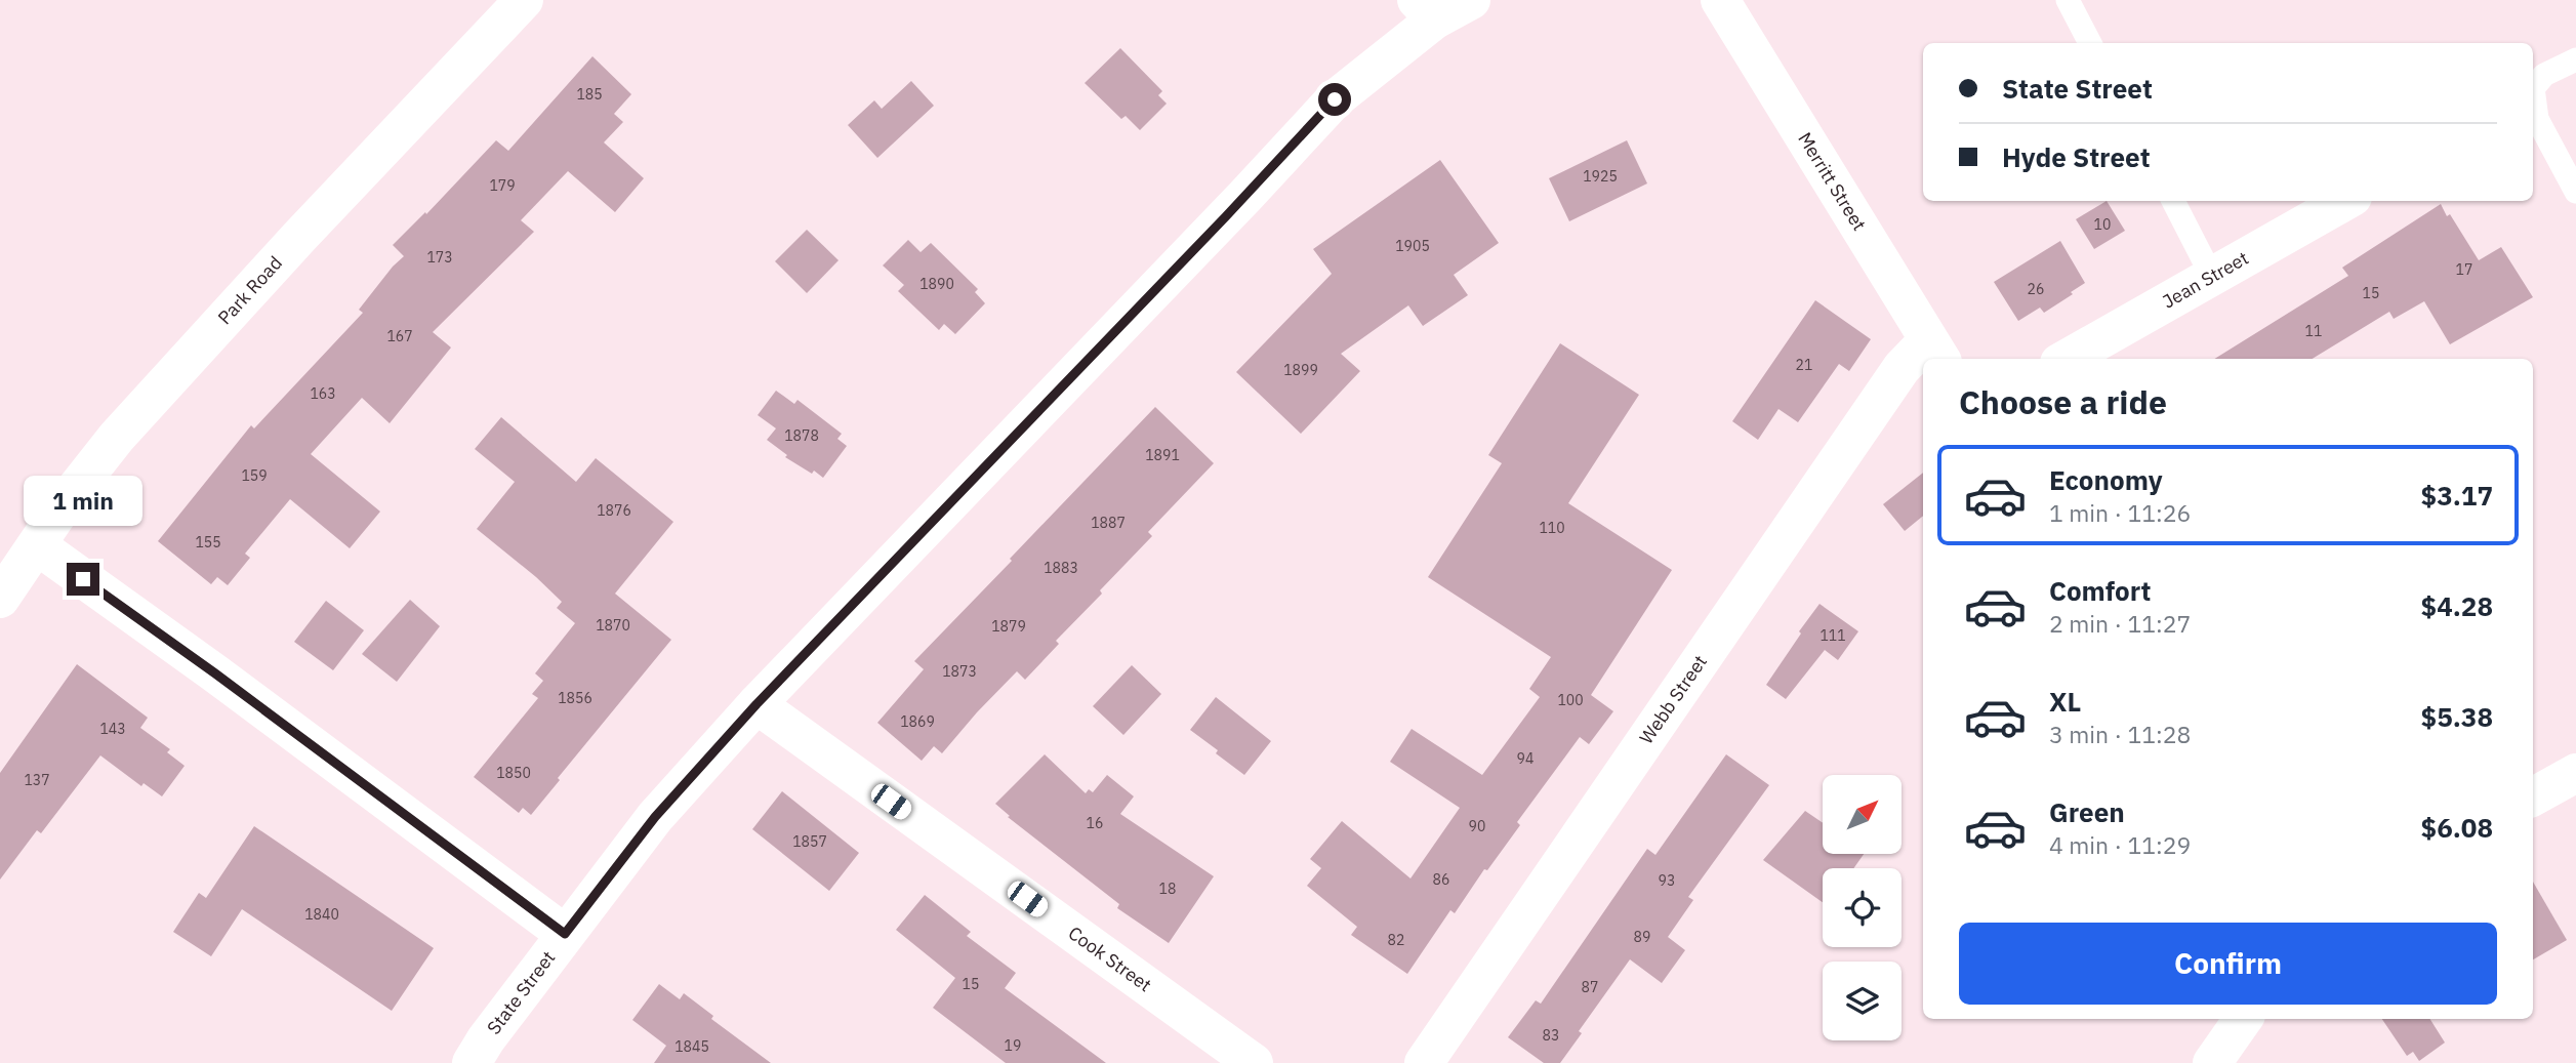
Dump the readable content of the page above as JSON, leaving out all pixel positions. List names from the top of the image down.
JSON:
{
  "streets": {
    "street": [
      "Merritt Street",
      "Jean Street",
      "Park Road",
      "Webb Street",
      "Cook Street",
      "State Street"
    ]
  },
  "crossings": [
    ["Merritt Street", "Webb Street"],
    ["Cook Street", "State Street"]
  ],
  "house_numbers": [
    "185",
    "1925",
    "179",
    "10",
    "1905",
    "173",
    "17",
    "1890",
    "26",
    "15",
    "11",
    "167",
    "21",
    "1899",
    "163",
    "1878",
    "1891",
    "159",
    "1876",
    "1887",
    "110",
    "155",
    "1883",
    "1870",
    "1879",
    "111",
    "1873",
    "1856",
    "100",
    "1869",
    "143",
    "94",
    "1850",
    "137",
    "16",
    "90",
    "1857",
    "86",
    "93",
    "18",
    "1840",
    "89",
    "82",
    "15",
    "87",
    "83",
    "19",
    "1845"
  ],
  "north": "top right",
  "page": {
    "banner": ["State Street", "Hyde Street"],
    "heading": "Choose a ride",
    "list": [
      {
        "name": "Economy",
        "note": "1 min · 11:26",
        "value": "$3.17"
      },
      {
        "name": "Comfort",
        "note": "2 min · 11:27",
        "value": "$4.28"
      },
      {
        "name": "XL",
        "note": "3 min · 11:28",
        "value": "$5.38"
      },
      {
        "name": "Green",
        "note": "4 min · 11:29",
        "value": "$6.08"
      }
    ],
    "bubble": "1 min",
    "buttons": "Confirm"
  }
}
